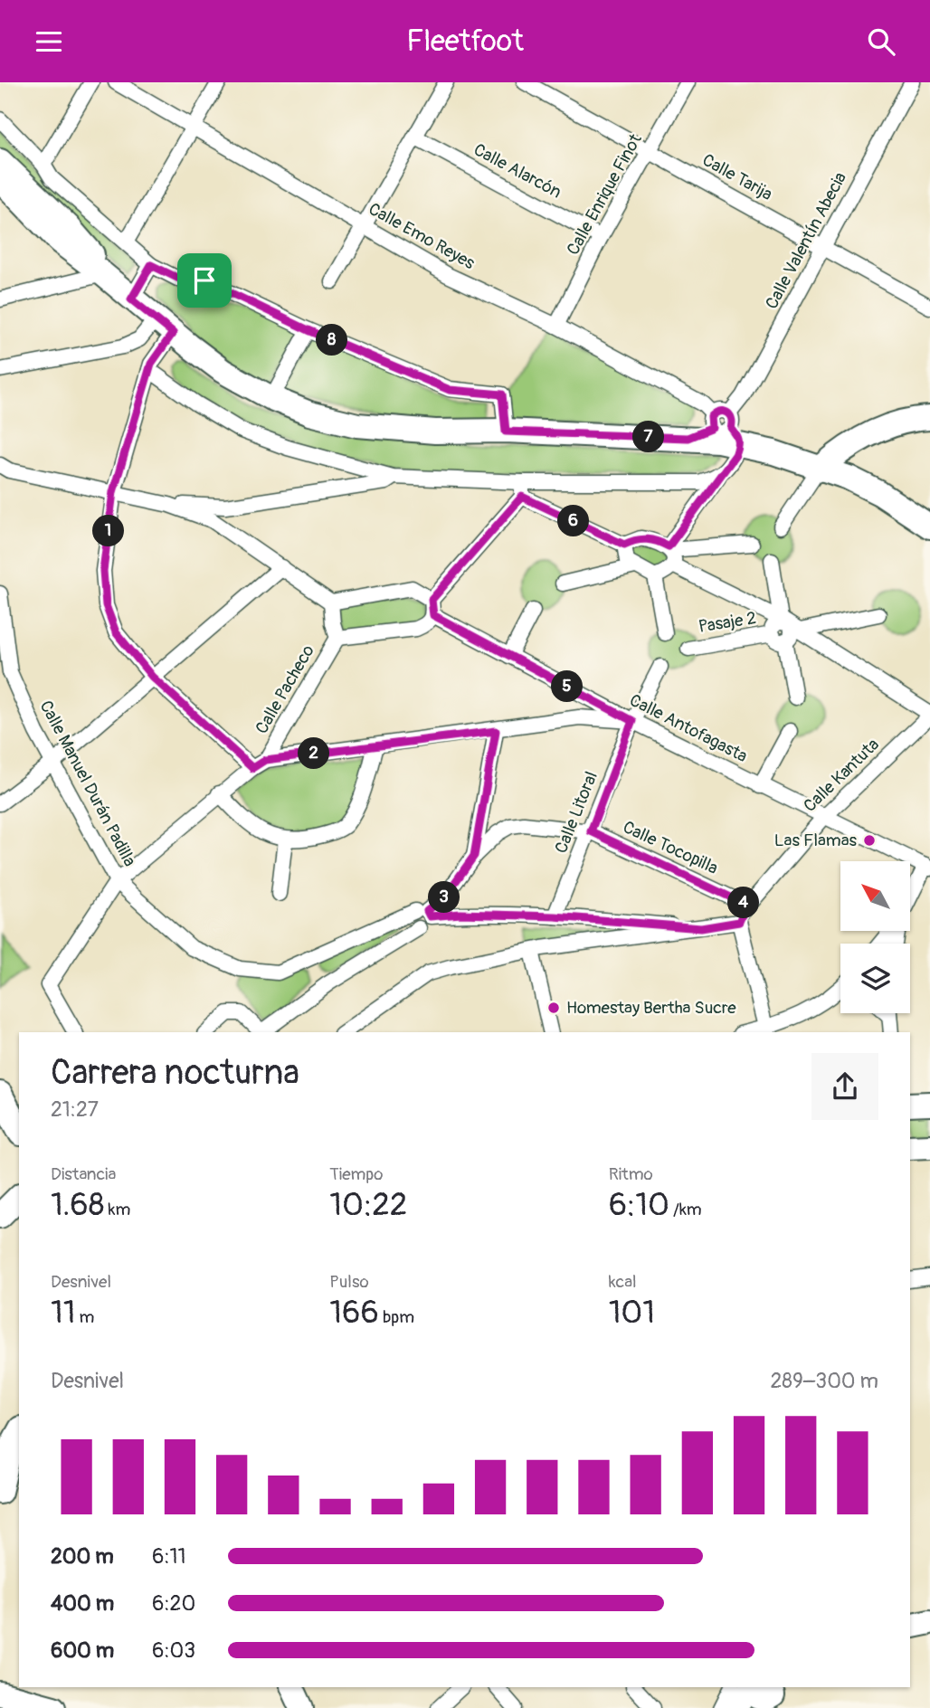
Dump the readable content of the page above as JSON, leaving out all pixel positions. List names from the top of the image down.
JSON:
{
  "streets": {
    "street": [
      "Calle Alarcón",
      "Calle Tarija",
      "Calle Enrique Finot",
      "Calle Emo Reyes",
      "Calle Valentín Abecia",
      "Pasaje 2",
      "Calle Pacheco",
      "Calle Antofagasta",
      "Calle Kantuta",
      "Calle Manuel Durán Padilla",
      "Calle Litoral",
      "Calle Tocopilla"
    ]
  },
  "crossings": [
    ["Calle Alarcón", "Calle Enrique Finot"],
    ["Calle Tarija", "Calle Enrique Finot"],
    ["Calle Tarija", "Calle Valentín Abecia"],
    ["Calle Enrique Finot", "Calle Emo Reyes"],
    ["Calle Emo Reyes", "Calle Valentín Abecia"],
    ["Calle Antofagasta", "Calle Kantuta"],
    ["Calle Antofagasta", "Calle Litoral"],
    ["Calle Kantuta", "Calle Tocopilla"],
    ["Calle Manuel Durán Padilla", "Calle Litoral"],
    ["Calle Manuel Durán Padilla", "Calle Tocopilla"],
    ["Calle Litoral", "Calle Tocopilla"]
  ],
  "places": ["Las Flamas", "Homestay Bertha Sucre"],
  "north": "top left",
  "page": {
    "header": "Fleetfoot",
    "pins": [
      "8",
      "7",
      "6",
      "1",
      "5",
      "2",
      "3",
      "4"
    ],
    "heading": ["Carrera nocturna", "21:27"],
    "stats": [
      ["Distancia", "1.68 km"],
      ["Tiempo", "10:22"],
      ["Ritmo", "6:10 /km"],
      ["Desnivel", "11 m"],
      ["Pulso", "166 bpm"],
      ["kcal", "101"]
    ],
    "chart": ["Desnivel", "289–300 m"],
    "list": [
      {
        "name": "200 m",
        "note": "6:11"
      },
      {
        "name": "400 m",
        "note": "6:20"
      },
      {
        "name": "600 m",
        "note": "6:03"
      }
    ]
  }
}
